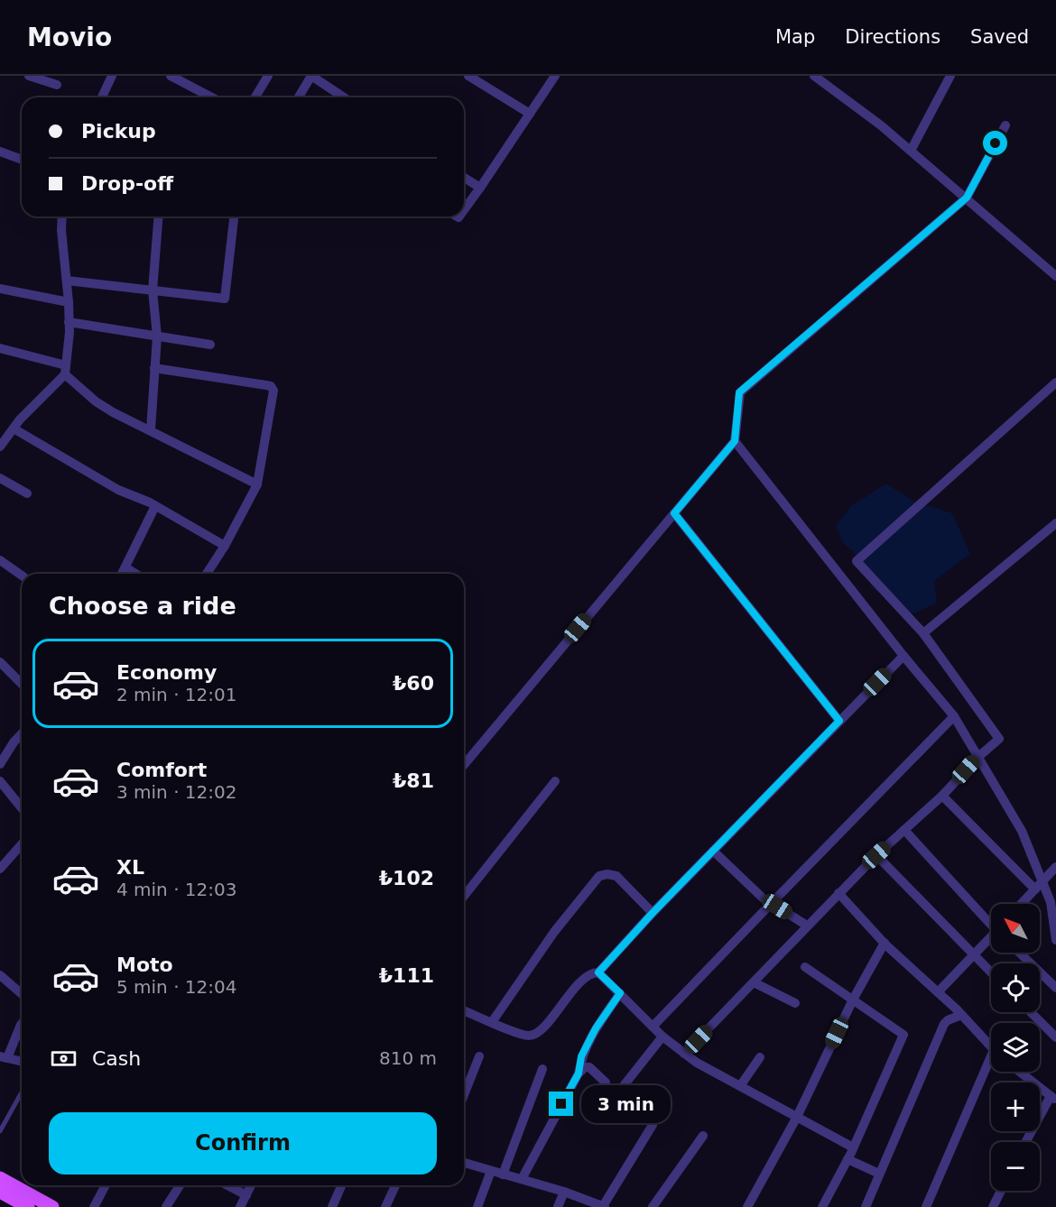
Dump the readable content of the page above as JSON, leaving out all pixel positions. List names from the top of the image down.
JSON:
{
  "north": "top left",
  "page": {
    "header": "Movio",
    "nav": ["Map", "Directions", "Saved"],
    "banner": ["Pickup", "Drop-off"],
    "heading": "Choose a ride",
    "list": [
      {
        "name": "Economy",
        "note": "2 min · 12:01",
        "value": "₺60"
      },
      {
        "name": "Comfort",
        "note": "3 min · 12:02",
        "value": "₺81"
      },
      {
        "name": "XL",
        "note": "4 min · 12:03",
        "value": "₺102"
      },
      {
        "name": "Moto",
        "note": "5 min · 12:04",
        "value": "₺111"
      }
    ],
    "map_buttons": ["+", "−"],
    "pay": ["Cash", "810 m"],
    "bubble": "3 min",
    "buttons": "Confirm"
  }
}
